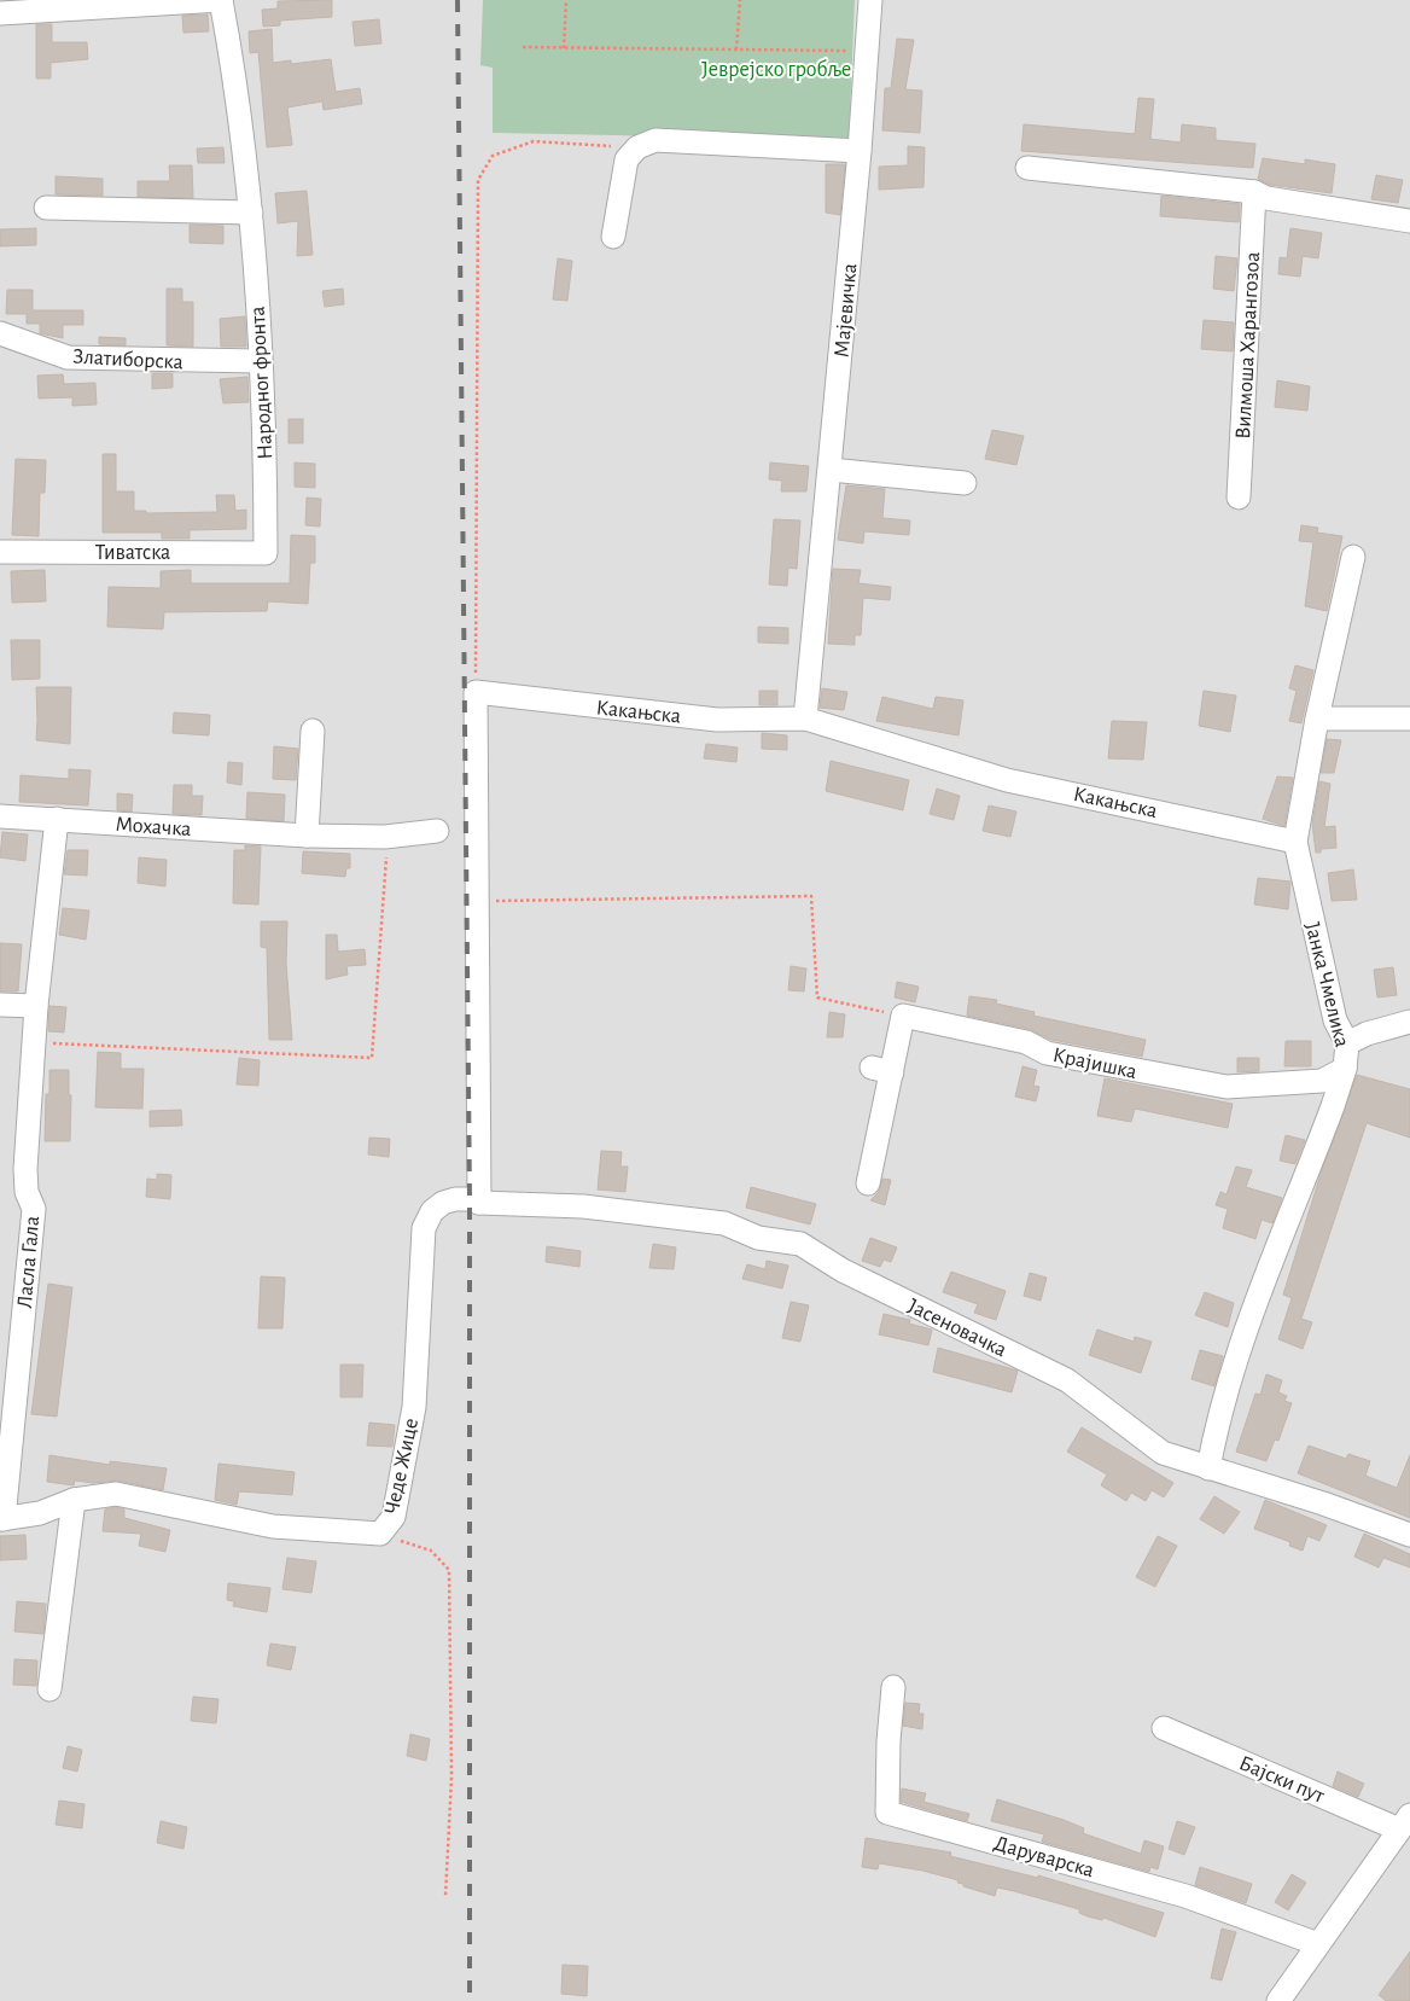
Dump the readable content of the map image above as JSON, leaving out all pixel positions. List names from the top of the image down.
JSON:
{
  "streets": {
    "street": [
      "Мајевичка",
      "Вилмоша Харангозоа",
      "Златиборска",
      "Народног фронта",
      "Тиватска",
      "Какањска",
      "Мохачка",
      "Јанка Чмелика",
      "Крајишка",
      "Ласла Гала",
      "Јасеновачка",
      "Чеде Жице",
      "Бајски пут",
      "Даруварска"
    ]
  },
  "crossings": [
    ["Мајевичка", "Какањска"],
    ["Златиборска", "Народног фронта"],
    ["Народног фронта", "Тиватска"],
    ["Какањска", "Јанка Чмелика"],
    ["Мохачка", "Ласла Гала"],
    ["Јанка Чмелика", "Крајишка"],
    ["Јанка Чмелика", "Јасеновачка"],
    ["Ласла Гала", "Чеде Жице"],
    ["Јасеновачка", "Чеде Жице"],
    ["Бајски пут", "Даруварска"]
  ],
  "parks": ["Јеврејско гробље"]
}
